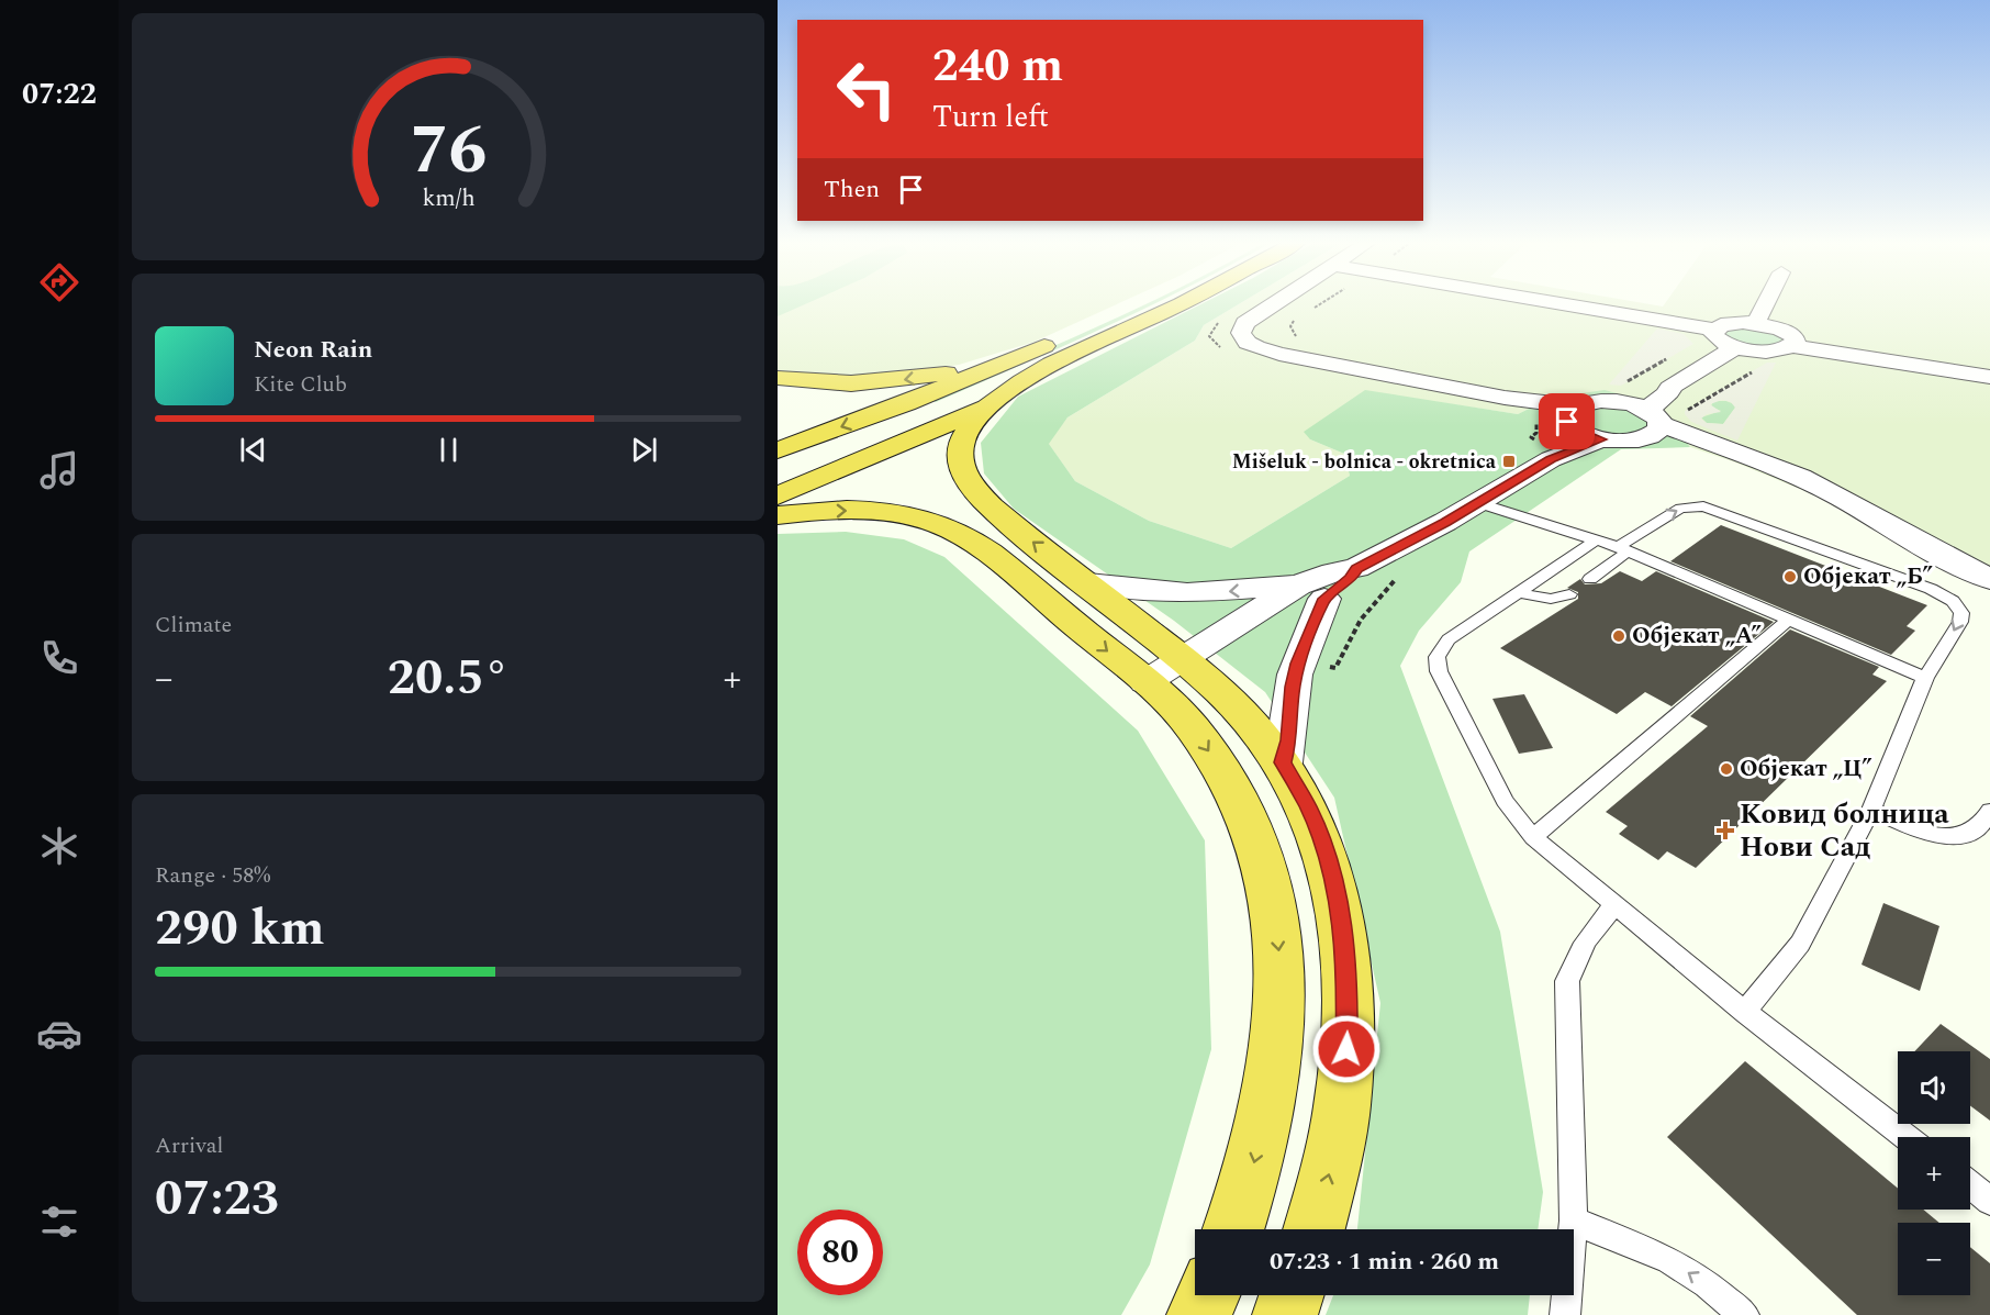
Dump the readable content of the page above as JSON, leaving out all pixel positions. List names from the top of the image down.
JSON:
{
  "places": {
    "transit": ["Mišeluk - bolnica - okretnica"],
    "other": ["Објекат „Б”", "Објекат „А”", "Објекат „Ц”"],
    "health": ["Ковид болница Нови Сад"]
  },
  "page": {
    "tabs": "07:22",
    "turn": ["240 m", "Turn left"],
    "then": "Then",
    "song": ["Neon Rain", "Kite Club"],
    "tile": [
      "Climate",
      ["Range · 58%", "290 km"],
      ["Arrival", "07:23"]
    ],
    "heat": ["−", "20.5°", "+"],
    "map_buttons": ["+", "−"],
    "limit": "80",
    "trip": "07:23 · 1 min · 260 m",
    "gauge": ["76", "km/h"]
  }
}
